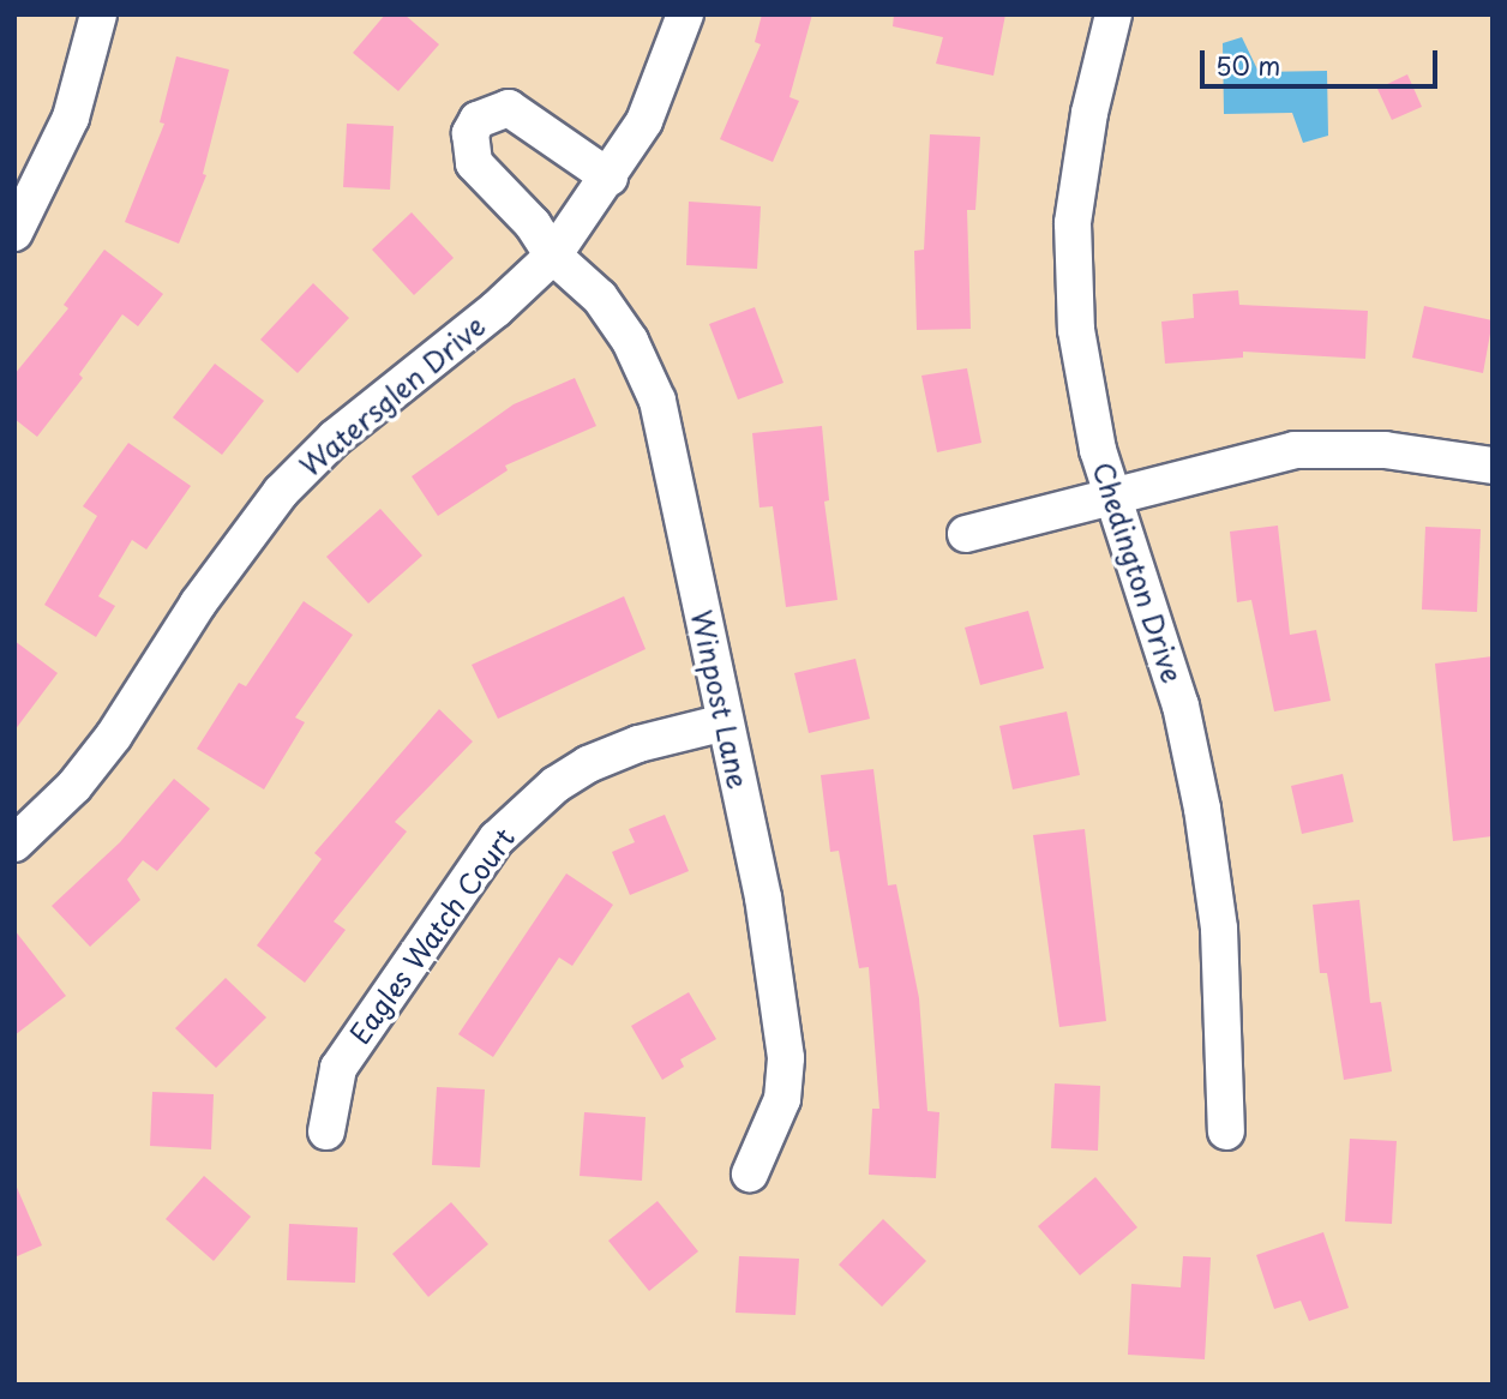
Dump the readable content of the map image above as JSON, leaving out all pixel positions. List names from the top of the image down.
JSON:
{
  "streets": {
    "street": [
      "Watersglen Drive",
      "Chedington Drive",
      "Winpost Lane",
      "Eagles Watch Court"
    ]
  },
  "crossings": [
    ["Watersglen Drive", "Winpost Lane"],
    ["Winpost Lane", "Eagles Watch Court"]
  ],
  "scale_bar": "50 m"
}
